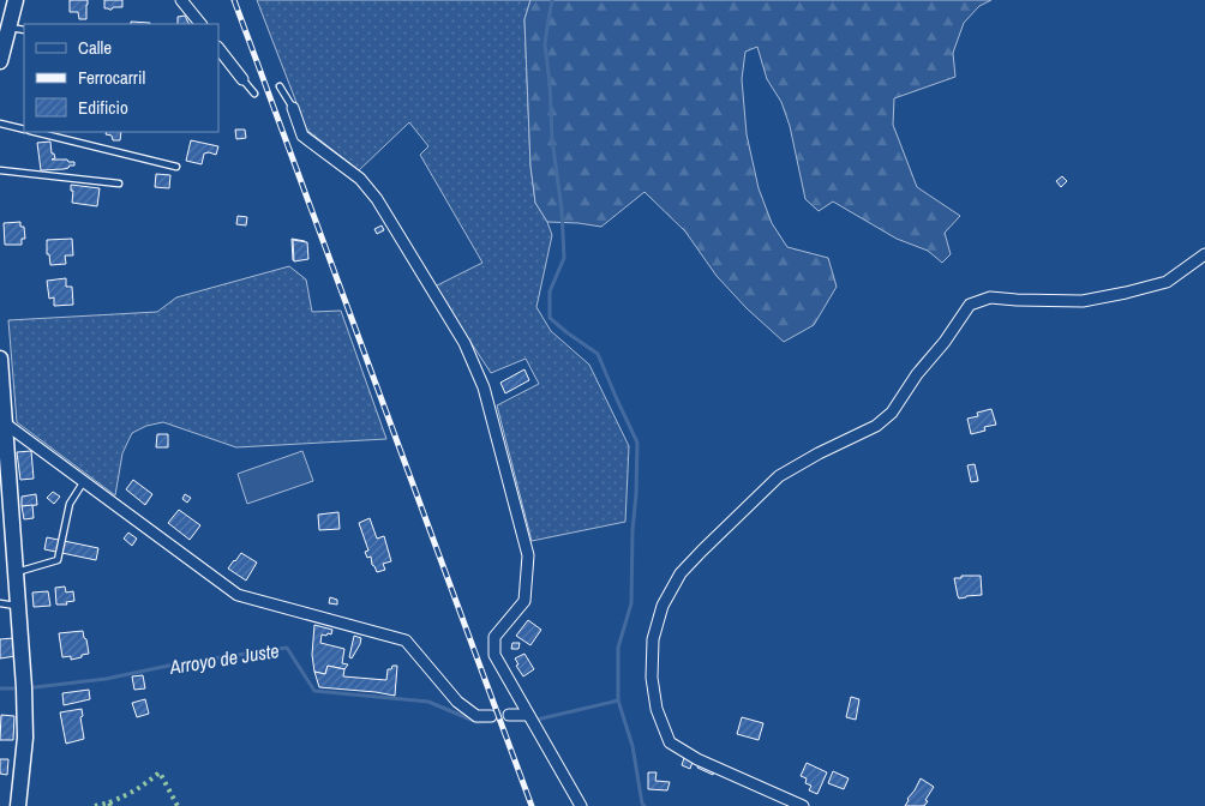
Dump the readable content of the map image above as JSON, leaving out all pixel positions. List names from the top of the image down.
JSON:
{
  "water": ["Arroyo de Juste"],
  "legend": ["Calle", "Ferrocarril", "Edificio"]
}
